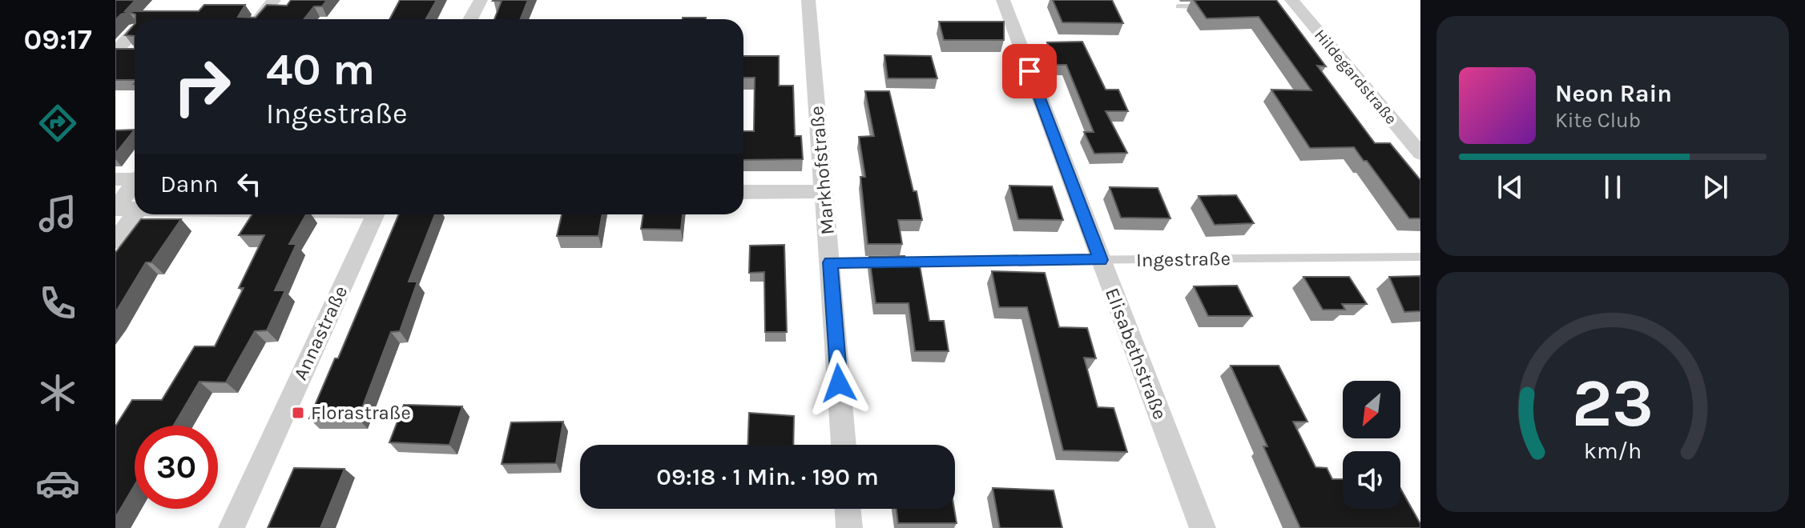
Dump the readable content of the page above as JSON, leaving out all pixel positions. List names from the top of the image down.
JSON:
{
  "streets": {
    "street": [
      "Hildegardstraße",
      "Markhofstraße",
      "Annastraße",
      "Elisabethstraße"
    ],
    "lane": ["Ingestraße"]
  },
  "crossings": [
    ["Markhofstraße", "Ingestraße"],
    ["Ingestraße", "Elisabethstraße"]
  ],
  "places": {
    "transit": ["Florastraße"]
  },
  "north": "bottom left",
  "page": {
    "tabs": "09:17",
    "turn": ["40 m", "Ingestraße"],
    "song": ["Neon Rain", "Kite Club"],
    "then": "Dann",
    "limit": "30",
    "trip": "09:18 · 1 Min. · 190 m",
    "gauge": ["23", "km/h"]
  }
}
